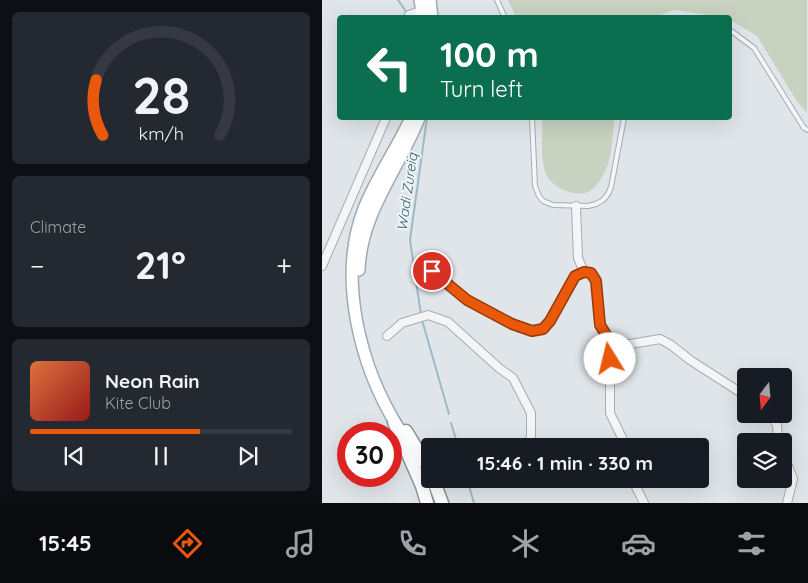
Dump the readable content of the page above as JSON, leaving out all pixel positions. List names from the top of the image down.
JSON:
{
  "water": ["Wadi Zureiq"],
  "north": "bottom",
  "page": {
    "turn": ["100 m", "Turn left"],
    "tile": "Climate",
    "heat": ["−", "21°", "+"],
    "song": ["Neon Rain", "Kite Club"],
    "limit": "30",
    "trip": "15:46 · 1 min · 330 m",
    "tabs": "15:45",
    "gauge": ["28", "km/h"]
  }
}
